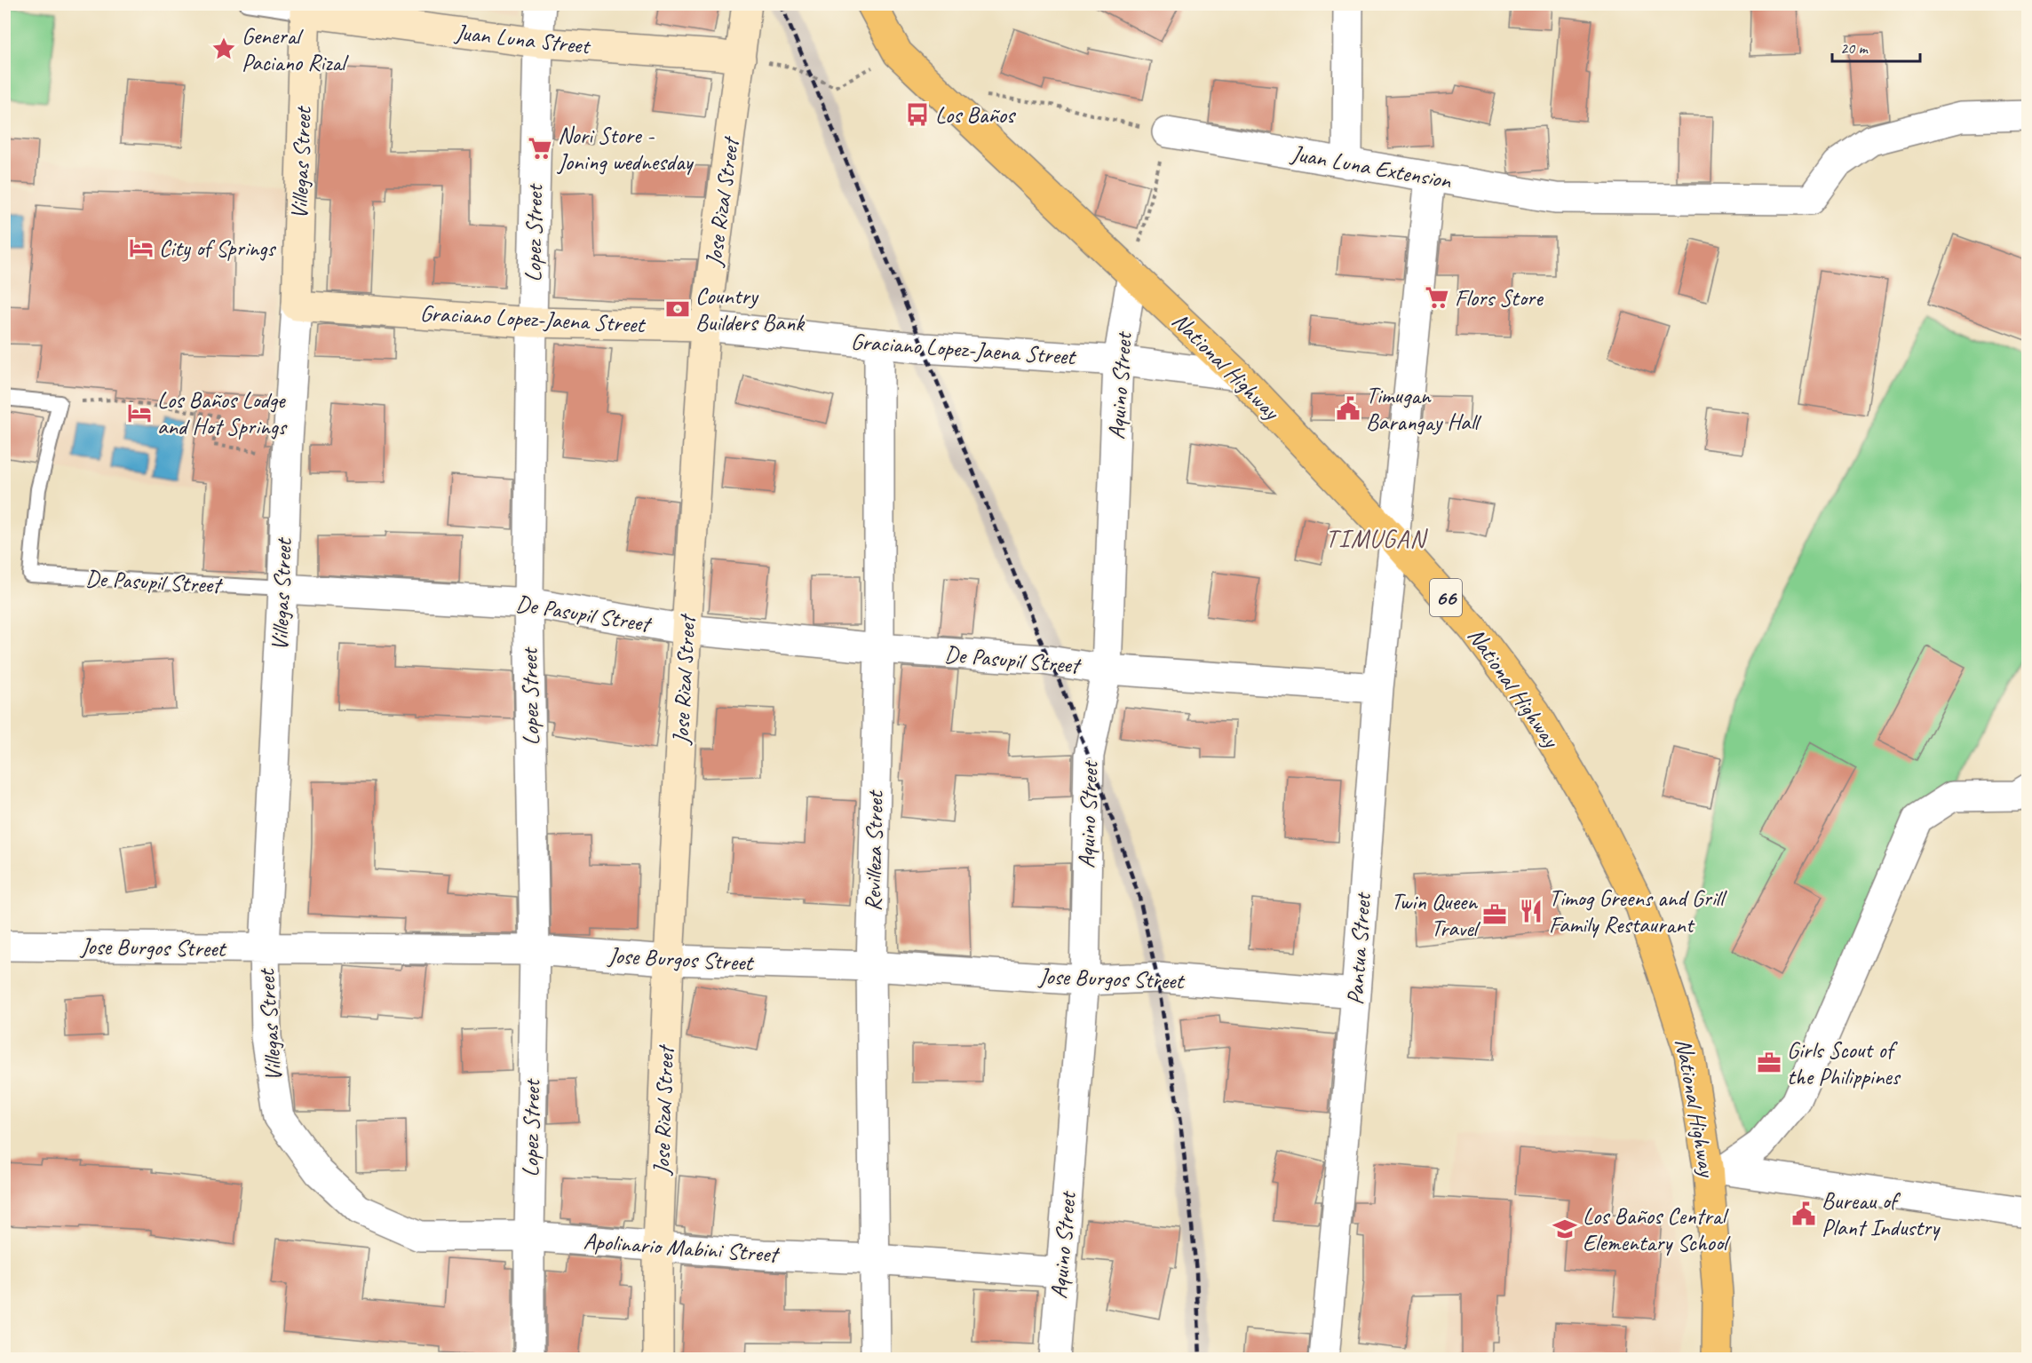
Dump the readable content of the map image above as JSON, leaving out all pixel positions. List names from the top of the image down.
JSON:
{
  "streets": {
    "main road": [
      "Juan Luna Street",
      "Villegas Street",
      "Jose Rizal Street",
      "Graciano Lopez-Jaena Street",
      "National Highway",
      "66"
    ],
    "street": [
      "Juan Luna Extension",
      "Lopez Street",
      "Aquino Street",
      "De Pasupil Street",
      "Revilleza Street",
      "Jose Burgos Street",
      "Pantua Street",
      "Apolinario Mabini Street"
    ]
  },
  "crossings": [
    ["Juan Luna Street", "Villegas Street"],
    ["Juan Luna Street", "Jose Rizal Street"],
    ["Juan Luna Street", "Lopez Street"],
    ["Villegas Street", "Graciano Lopez-Jaena Street"],
    ["Villegas Street", "De Pasupil Street"],
    ["Villegas Street", "Jose Burgos Street"],
    ["Villegas Street", "Apolinario Mabini Street"],
    ["Juan Luna Extension", "Pantua Street"],
    ["Jose Rizal Street", "Graciano Lopez-Jaena Street"],
    ["Jose Rizal Street", "De Pasupil Street"],
    ["Jose Rizal Street", "Jose Burgos Street"],
    ["Jose Rizal Street", "Apolinario Mabini Street"],
    ["Lopez Street", "Graciano Lopez-Jaena Street"],
    ["Lopez Street", "De Pasupil Street"],
    ["Lopez Street", "Jose Burgos Street"],
    ["Lopez Street", "Apolinario Mabini Street"],
    ["Graciano Lopez-Jaena Street", "National Highway"],
    ["Graciano Lopez-Jaena Street", "Aquino Street"],
    ["Graciano Lopez-Jaena Street", "Revilleza Street"],
    ["National Highway", "Aquino Street"],
    ["National Highway", "Pantua Street"],
    ["Aquino Street", "De Pasupil Street"],
    ["Aquino Street", "Jose Burgos Street"],
    ["Aquino Street", "Apolinario Mabini Street"],
    ["De Pasupil Street", "Revilleza Street"],
    ["De Pasupil Street", "Pantua Street"],
    ["Revilleza Street", "Jose Burgos Street"],
    ["Revilleza Street", "Apolinario Mabini Street"],
    ["Jose Burgos Street", "Pantua Street"]
  ],
  "districts": ["TIMUGAN"],
  "places": {
    "place": ["General Paciano Rizal"],
    "bus stop": ["Los Baños"],
    "supermarket": ["Nori Store - Joning wednesday", "Flors Store"],
    "hotel": ["City of Springs", "Los Baños Lodge and Hot Springs"],
    "bank": ["Country Builders Bank"],
    "public building": ["Timugan Barangay Hall", "Bureau of Plant Industry"],
    "restaurant": ["Timog Greens and Grill Family Restaurant"],
    "office": ["Twin Queen Travel", "Girls Scout of the Philippines"],
    "school or university": ["Los Baños Central Elementary School"]
  },
  "scale_bar": "20 m"
}
